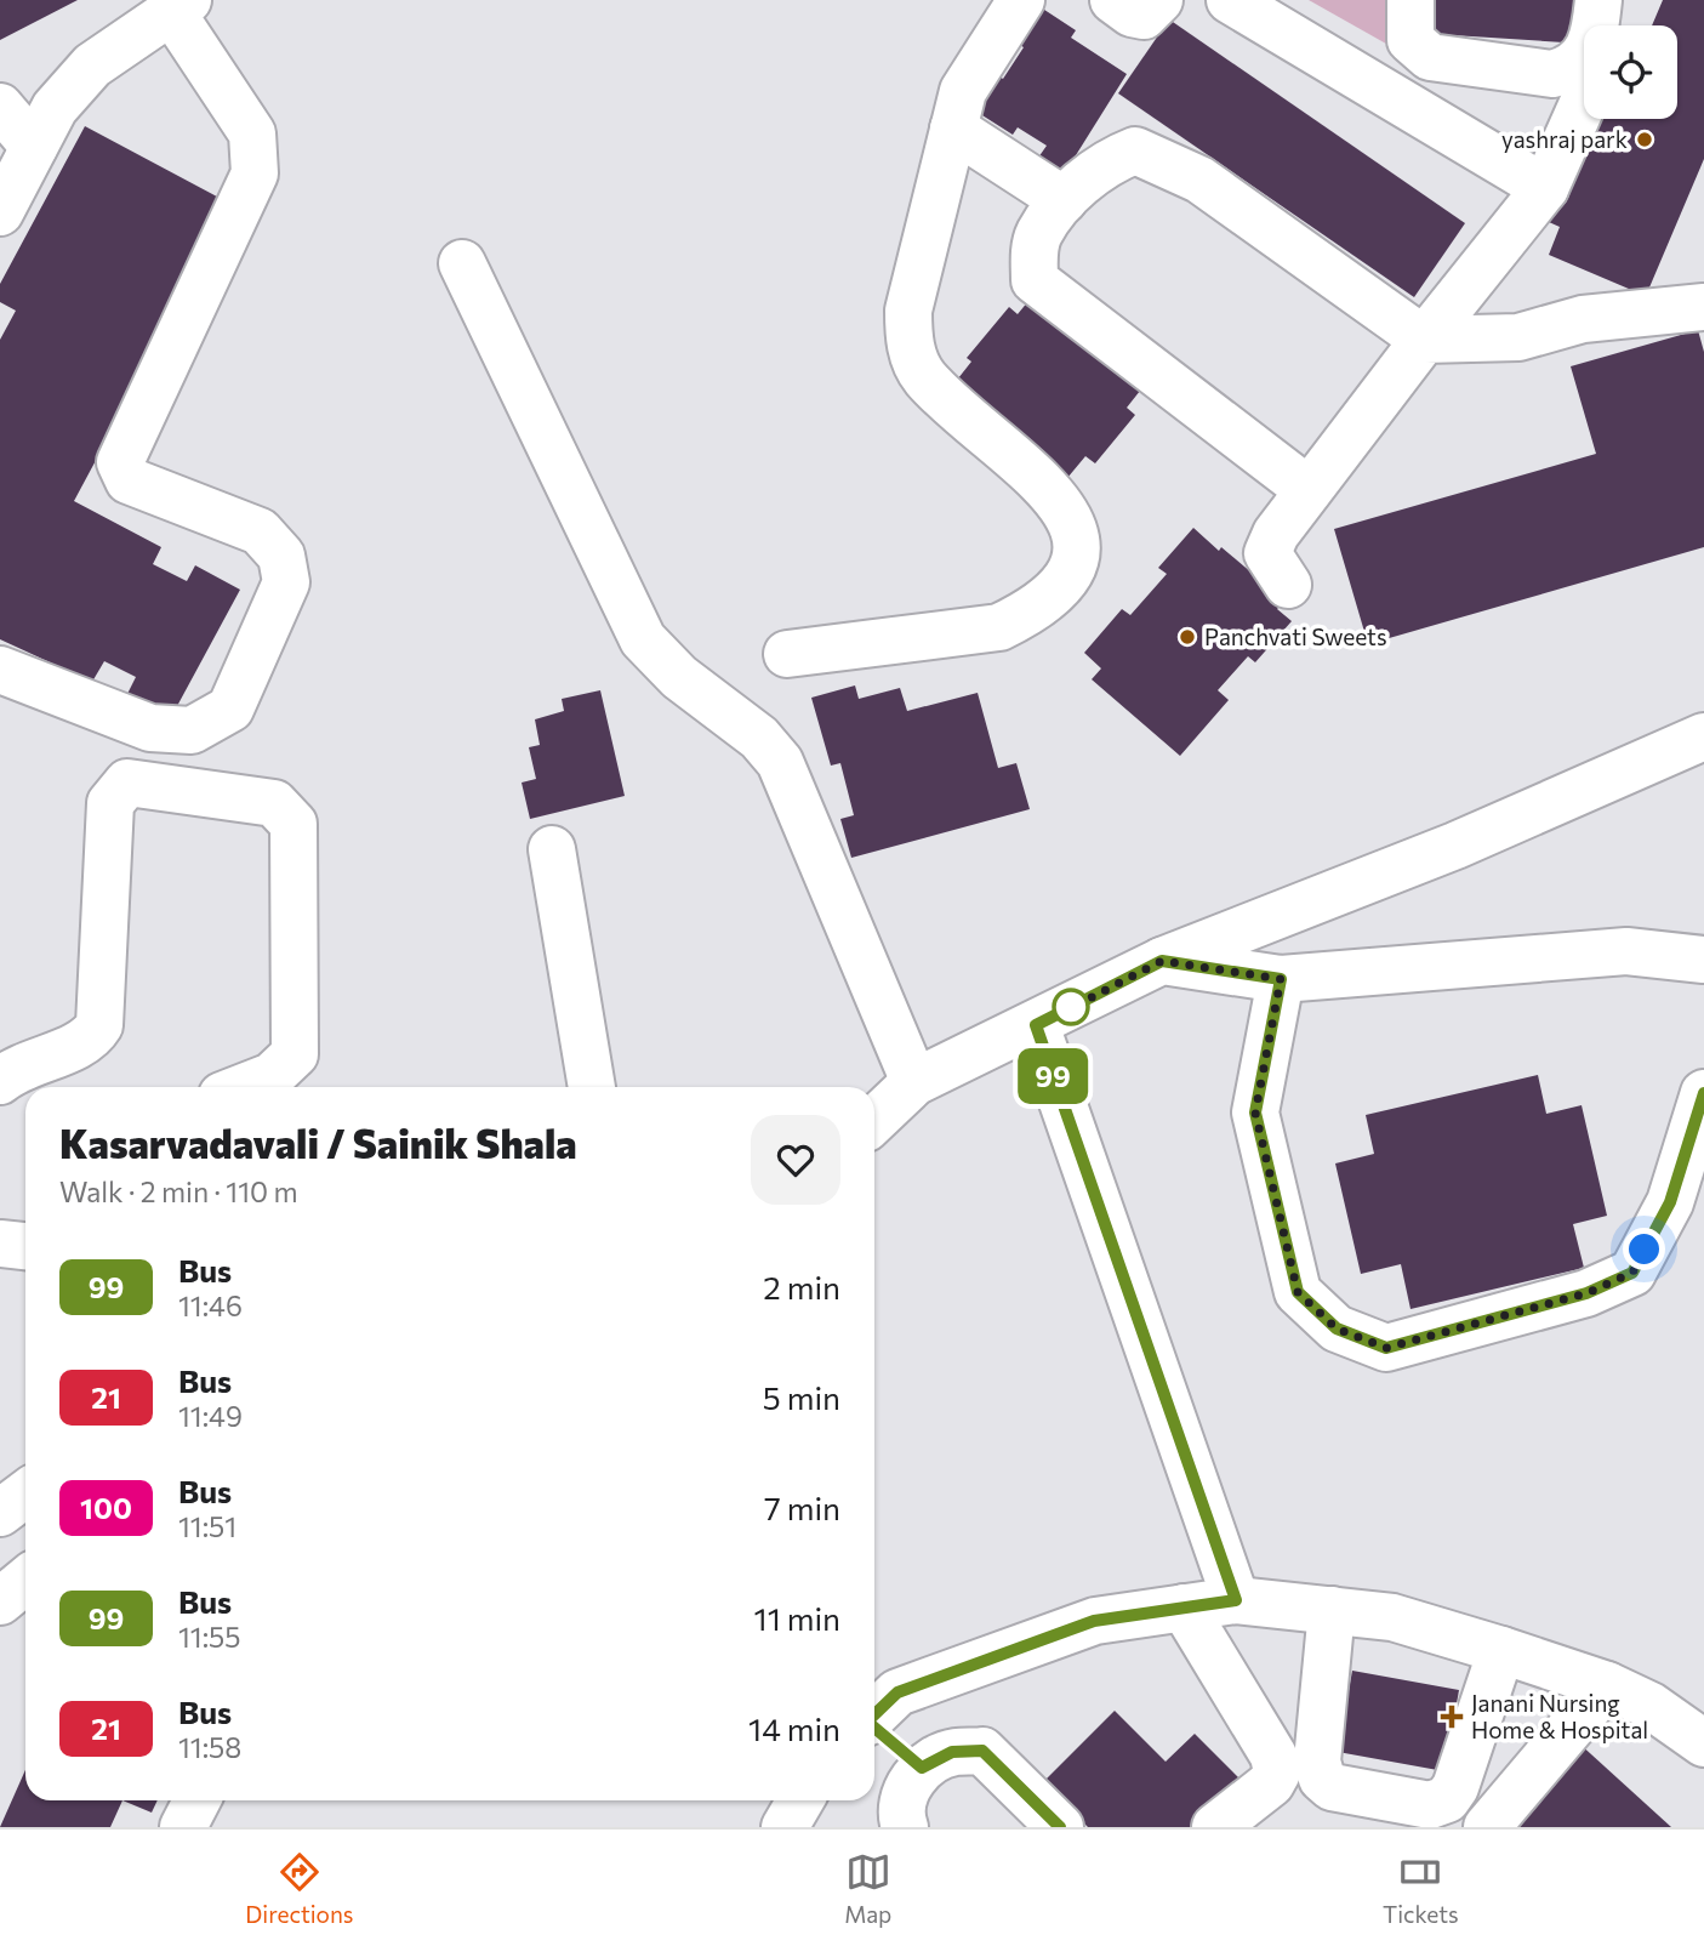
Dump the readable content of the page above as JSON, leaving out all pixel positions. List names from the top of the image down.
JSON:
{
  "places": {
    "other": ["yashraj park", "Panchvati Sweets"],
    "health": ["Janani Nursing Home & Hospital"]
  },
  "lines": ["bus line 99"],
  "page": {
    "on_map": "99",
    "heading": ["Kasarvadavali / Sainik Shala", "Walk · 2 min · 110 m"],
    "list": [
      {
        "mark": "99",
        "name": "Bus",
        "note": "11:46",
        "value": "2 min"
      },
      {
        "mark": "21",
        "name": "Bus",
        "note": "11:49",
        "value": "5 min"
      },
      {
        "mark": "100",
        "name": "Bus",
        "note": "11:51",
        "value": "7 min"
      },
      {
        "mark": "99",
        "name": "Bus",
        "note": "11:55",
        "value": "11 min"
      },
      {
        "mark": "21",
        "name": "Bus",
        "note": "11:58",
        "value": "14 min"
      }
    ],
    "tabs": ["Directions", "Map", "Tickets"]
  }
}
